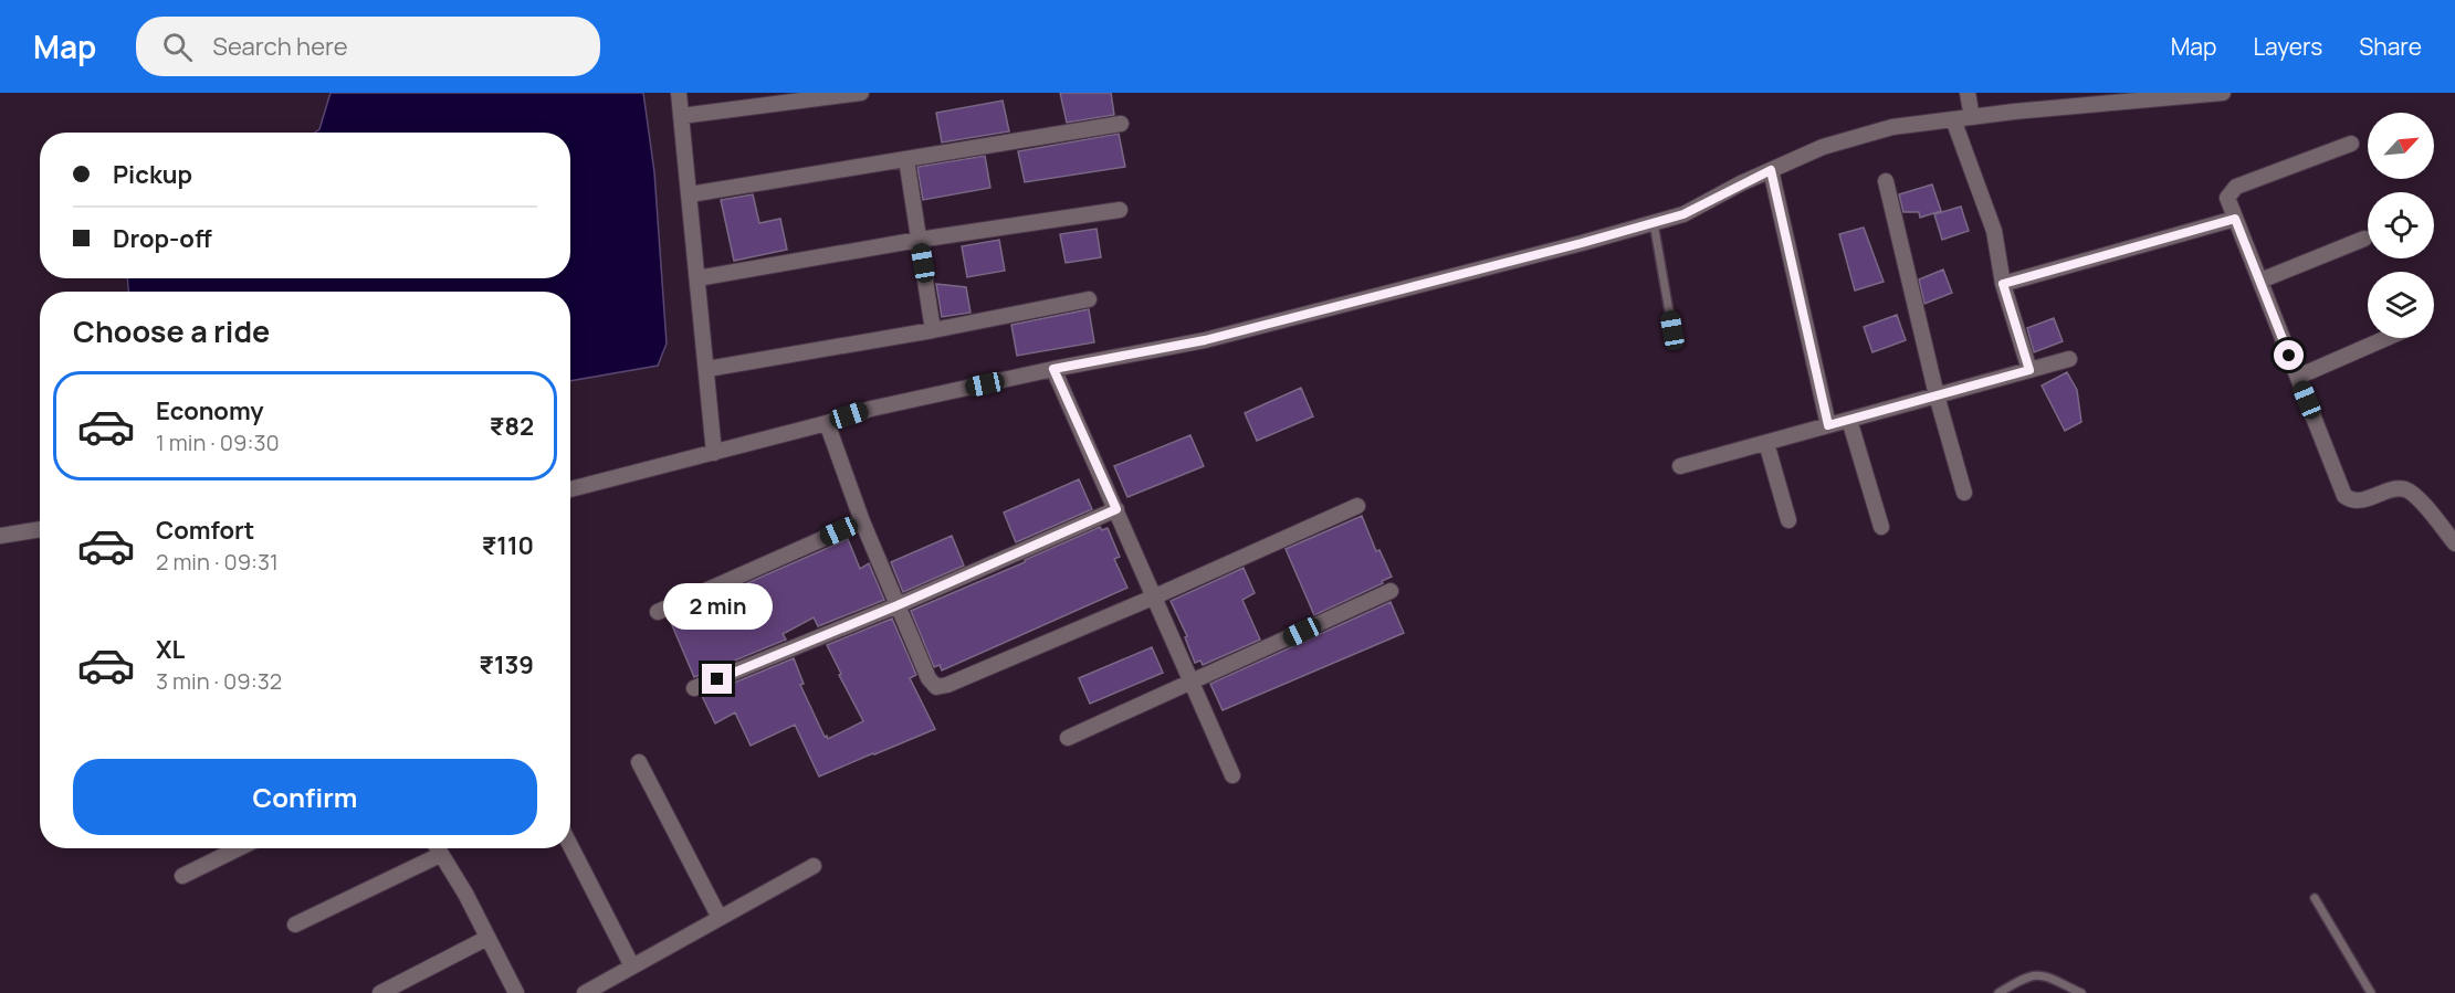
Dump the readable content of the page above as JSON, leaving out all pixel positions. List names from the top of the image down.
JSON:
{
  "north": "top right",
  "page": {
    "header": "Map",
    "search": "Search here",
    "nav": ["Map", "Layers", "Share"],
    "banner": ["Pickup", "Drop-off"],
    "heading": "Choose a ride",
    "list": [
      {
        "name": "Economy",
        "note": "1 min · 09:30",
        "value": "₹82"
      },
      {
        "name": "Comfort",
        "note": "2 min · 09:31",
        "value": "₹110"
      },
      {
        "name": "XL",
        "note": "3 min · 09:32",
        "value": "₹139"
      }
    ],
    "bubble": "2 min",
    "buttons": "Confirm"
  }
}
